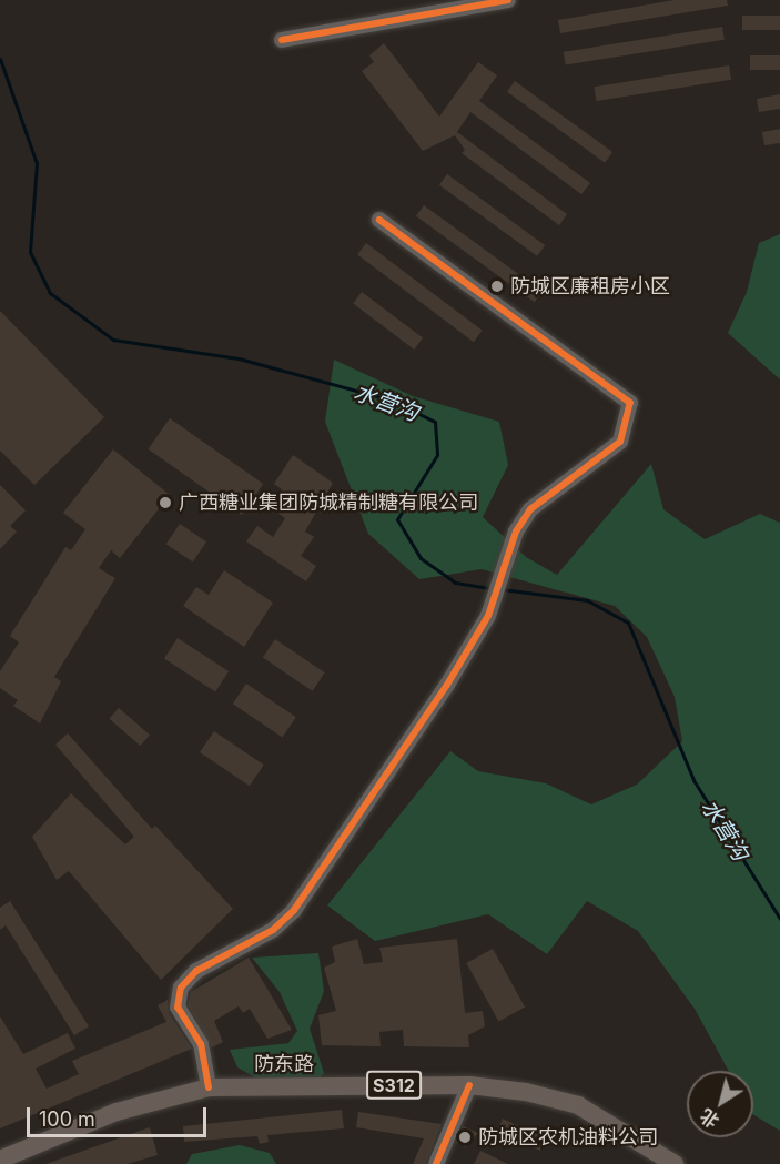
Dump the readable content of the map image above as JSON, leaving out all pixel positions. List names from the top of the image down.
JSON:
{
  "streets": {
    "main road": ["防东路", "S312"]
  },
  "water": ["水营沟"],
  "places": ["防城区廉租房小区", "广西糖业集团防城精制糖有限公司", "防城区农机油料公司"],
  "scale_bar": "100 m",
  "north": "bottom left"
}
